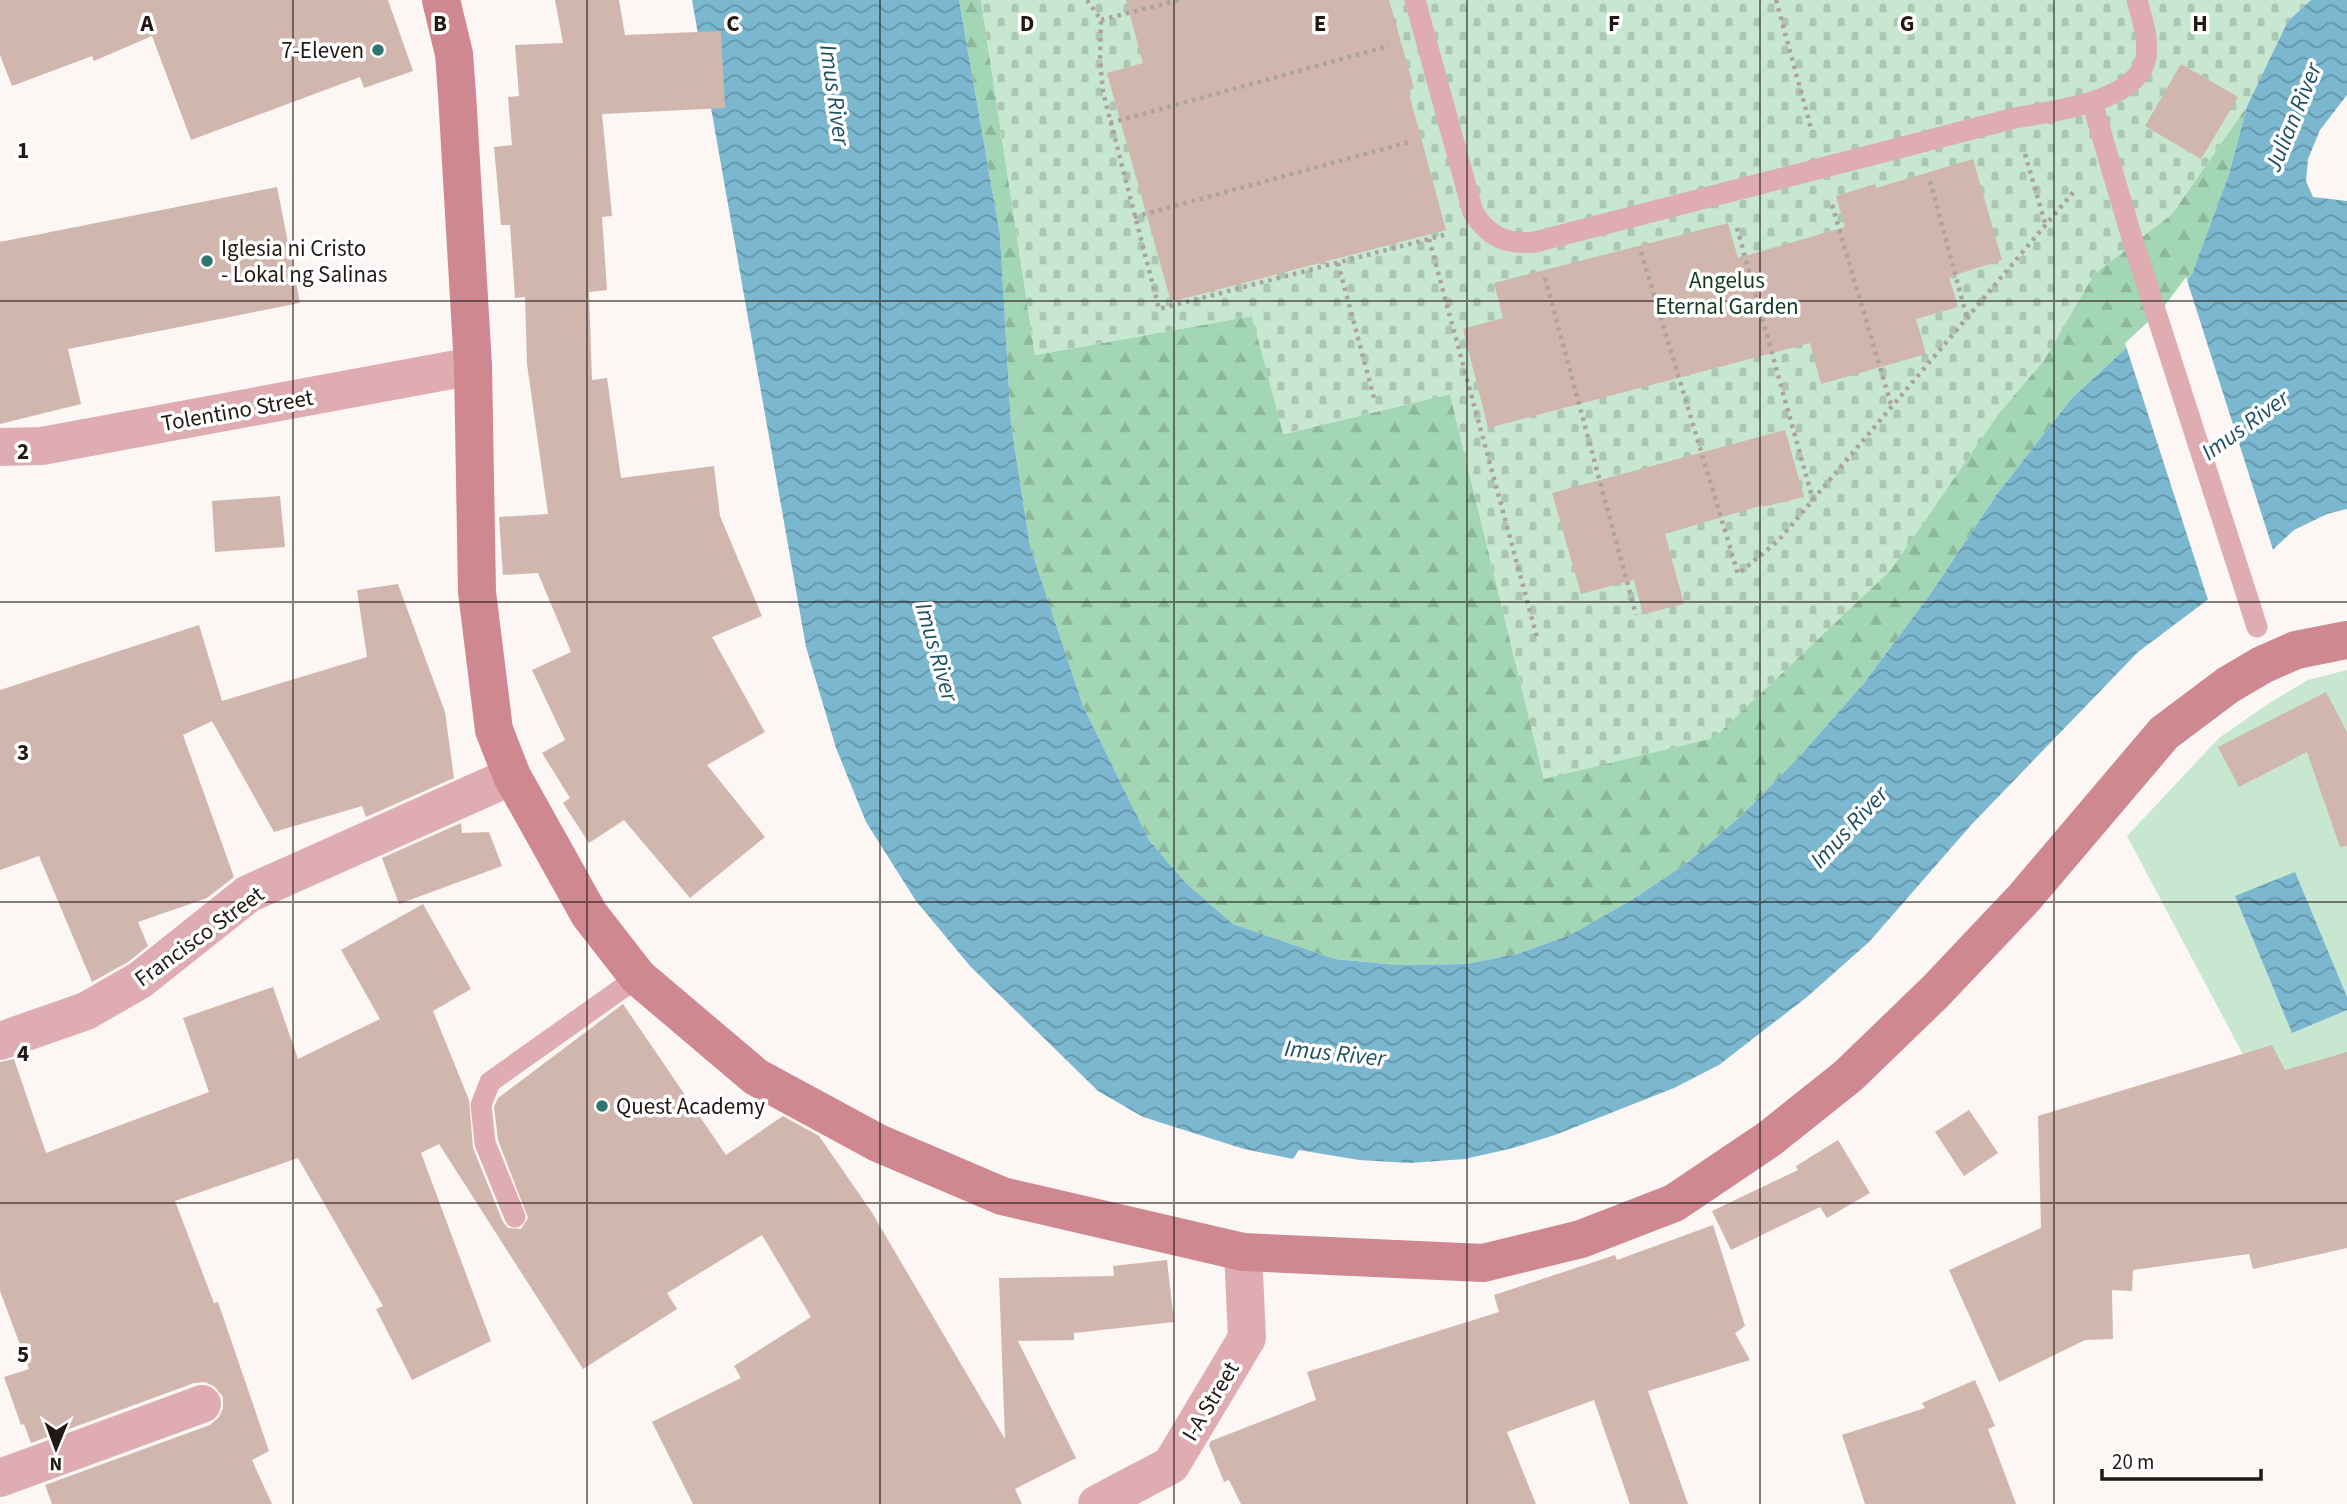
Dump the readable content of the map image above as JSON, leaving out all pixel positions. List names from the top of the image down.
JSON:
{
  "streets": {
    "street": ["Tolentino Street", "Francisco Street", "I-A Street"]
  },
  "water": ["Imus River", "Julian River"],
  "parks": ["Angelus Eternal Garden"],
  "places": ["7-Eleven", "Iglesia ni Cristo - Lokal ng Salinas", "Quest Academy"],
  "scale_bar": "20 m",
  "north": "bottom",
  "grid": {
    "columns": [
      "A",
      "B",
      "C",
      "D",
      "E",
      "F",
      "G",
      "H"
    ],
    "rows": [
      "1",
      "2",
      "3",
      "4",
      "5"
    ]
  }
}
